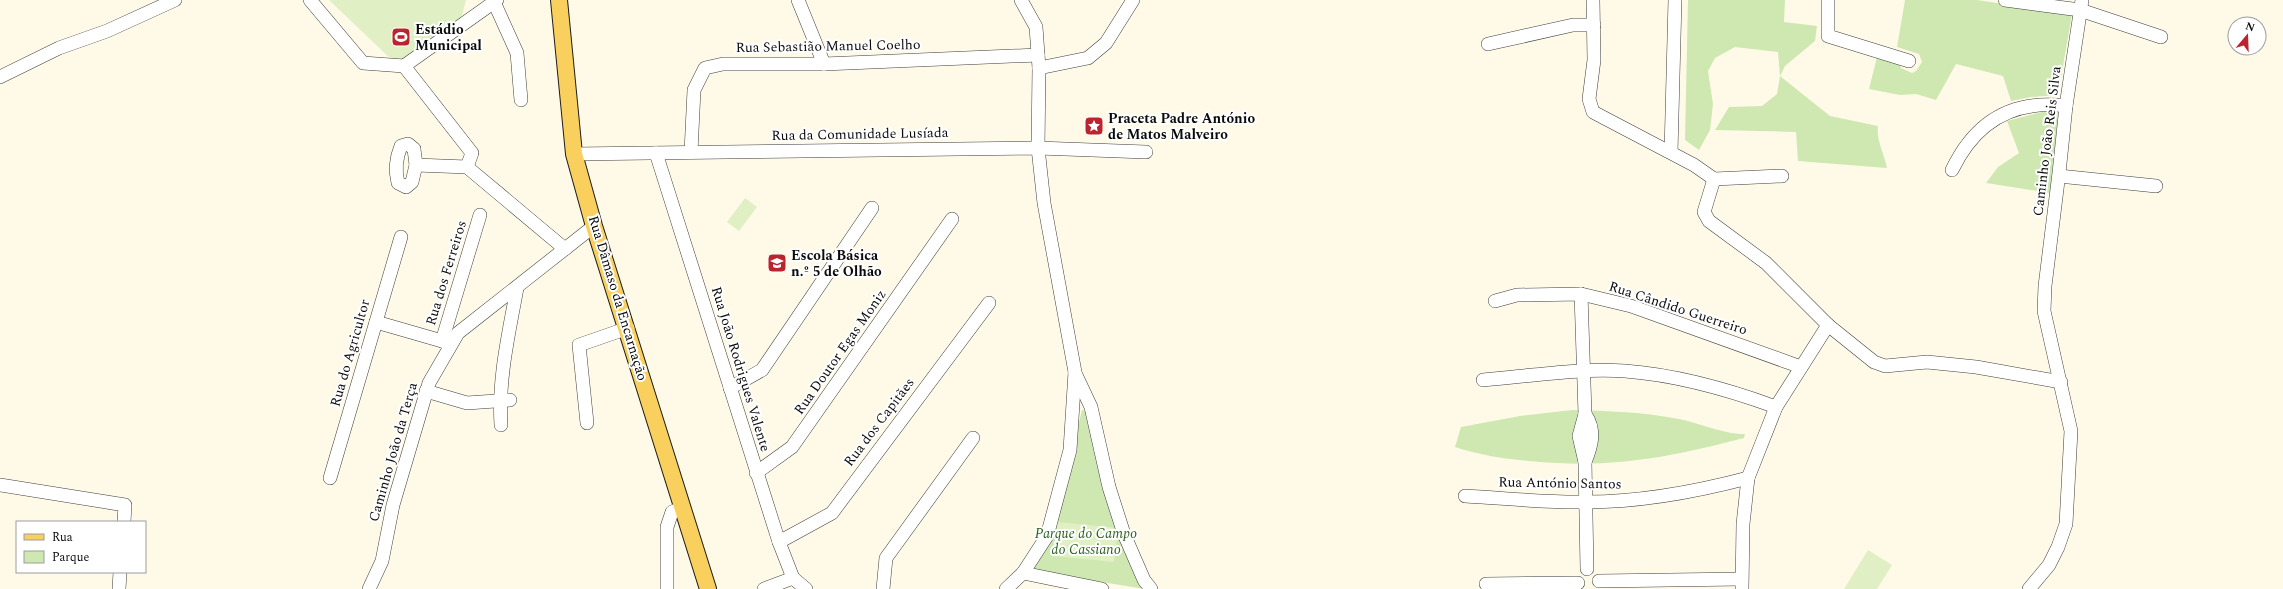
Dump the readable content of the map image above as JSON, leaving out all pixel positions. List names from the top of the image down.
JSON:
{
  "streets": {
    "main road": ["Rua Dâmaso da Encarnação"],
    "street": [
      "Rua Sebastião Manuel Coelho",
      "Rua da Comunidade Lusíada",
      "Caminho João Reis Silva",
      "Rua dos Ferreiros",
      "Rua Cândido Guerreiro",
      "Rua Doutor Egas Moniz",
      "Rua do Agricultor",
      "Rua João Rodrigues Valente",
      "Rua dos Capitães",
      "Caminho João da Terça",
      "Rua António Santos"
    ]
  },
  "crossings": [
    ["Rua Sebastião Manuel Coelho", "Rua da Comunidade Lusíada"],
    ["Rua da Comunidade Lusíada", "Rua Dâmaso da Encarnação"],
    ["Rua da Comunidade Lusíada", "Rua João Rodrigues Valente"],
    ["Rua dos Ferreiros", "Caminho João da Terça"],
    ["Rua Dâmaso da Encarnação", "Caminho João da Terça"],
    ["Rua Doutor Egas Moniz", "Rua João Rodrigues Valente"],
    ["Rua João Rodrigues Valente", "Rua dos Capitães"]
  ],
  "parks": ["Parque do Campo do Cassiano"],
  "places": {
    "sports": ["Estádio Municipal"],
    "place": ["Praceta Padre António de Matos Malveiro"],
    "school or university": ["Escola Básica n.º 5 de Olhão"]
  },
  "legend": ["Rua", "Parque"],
  "north": "top"
}
